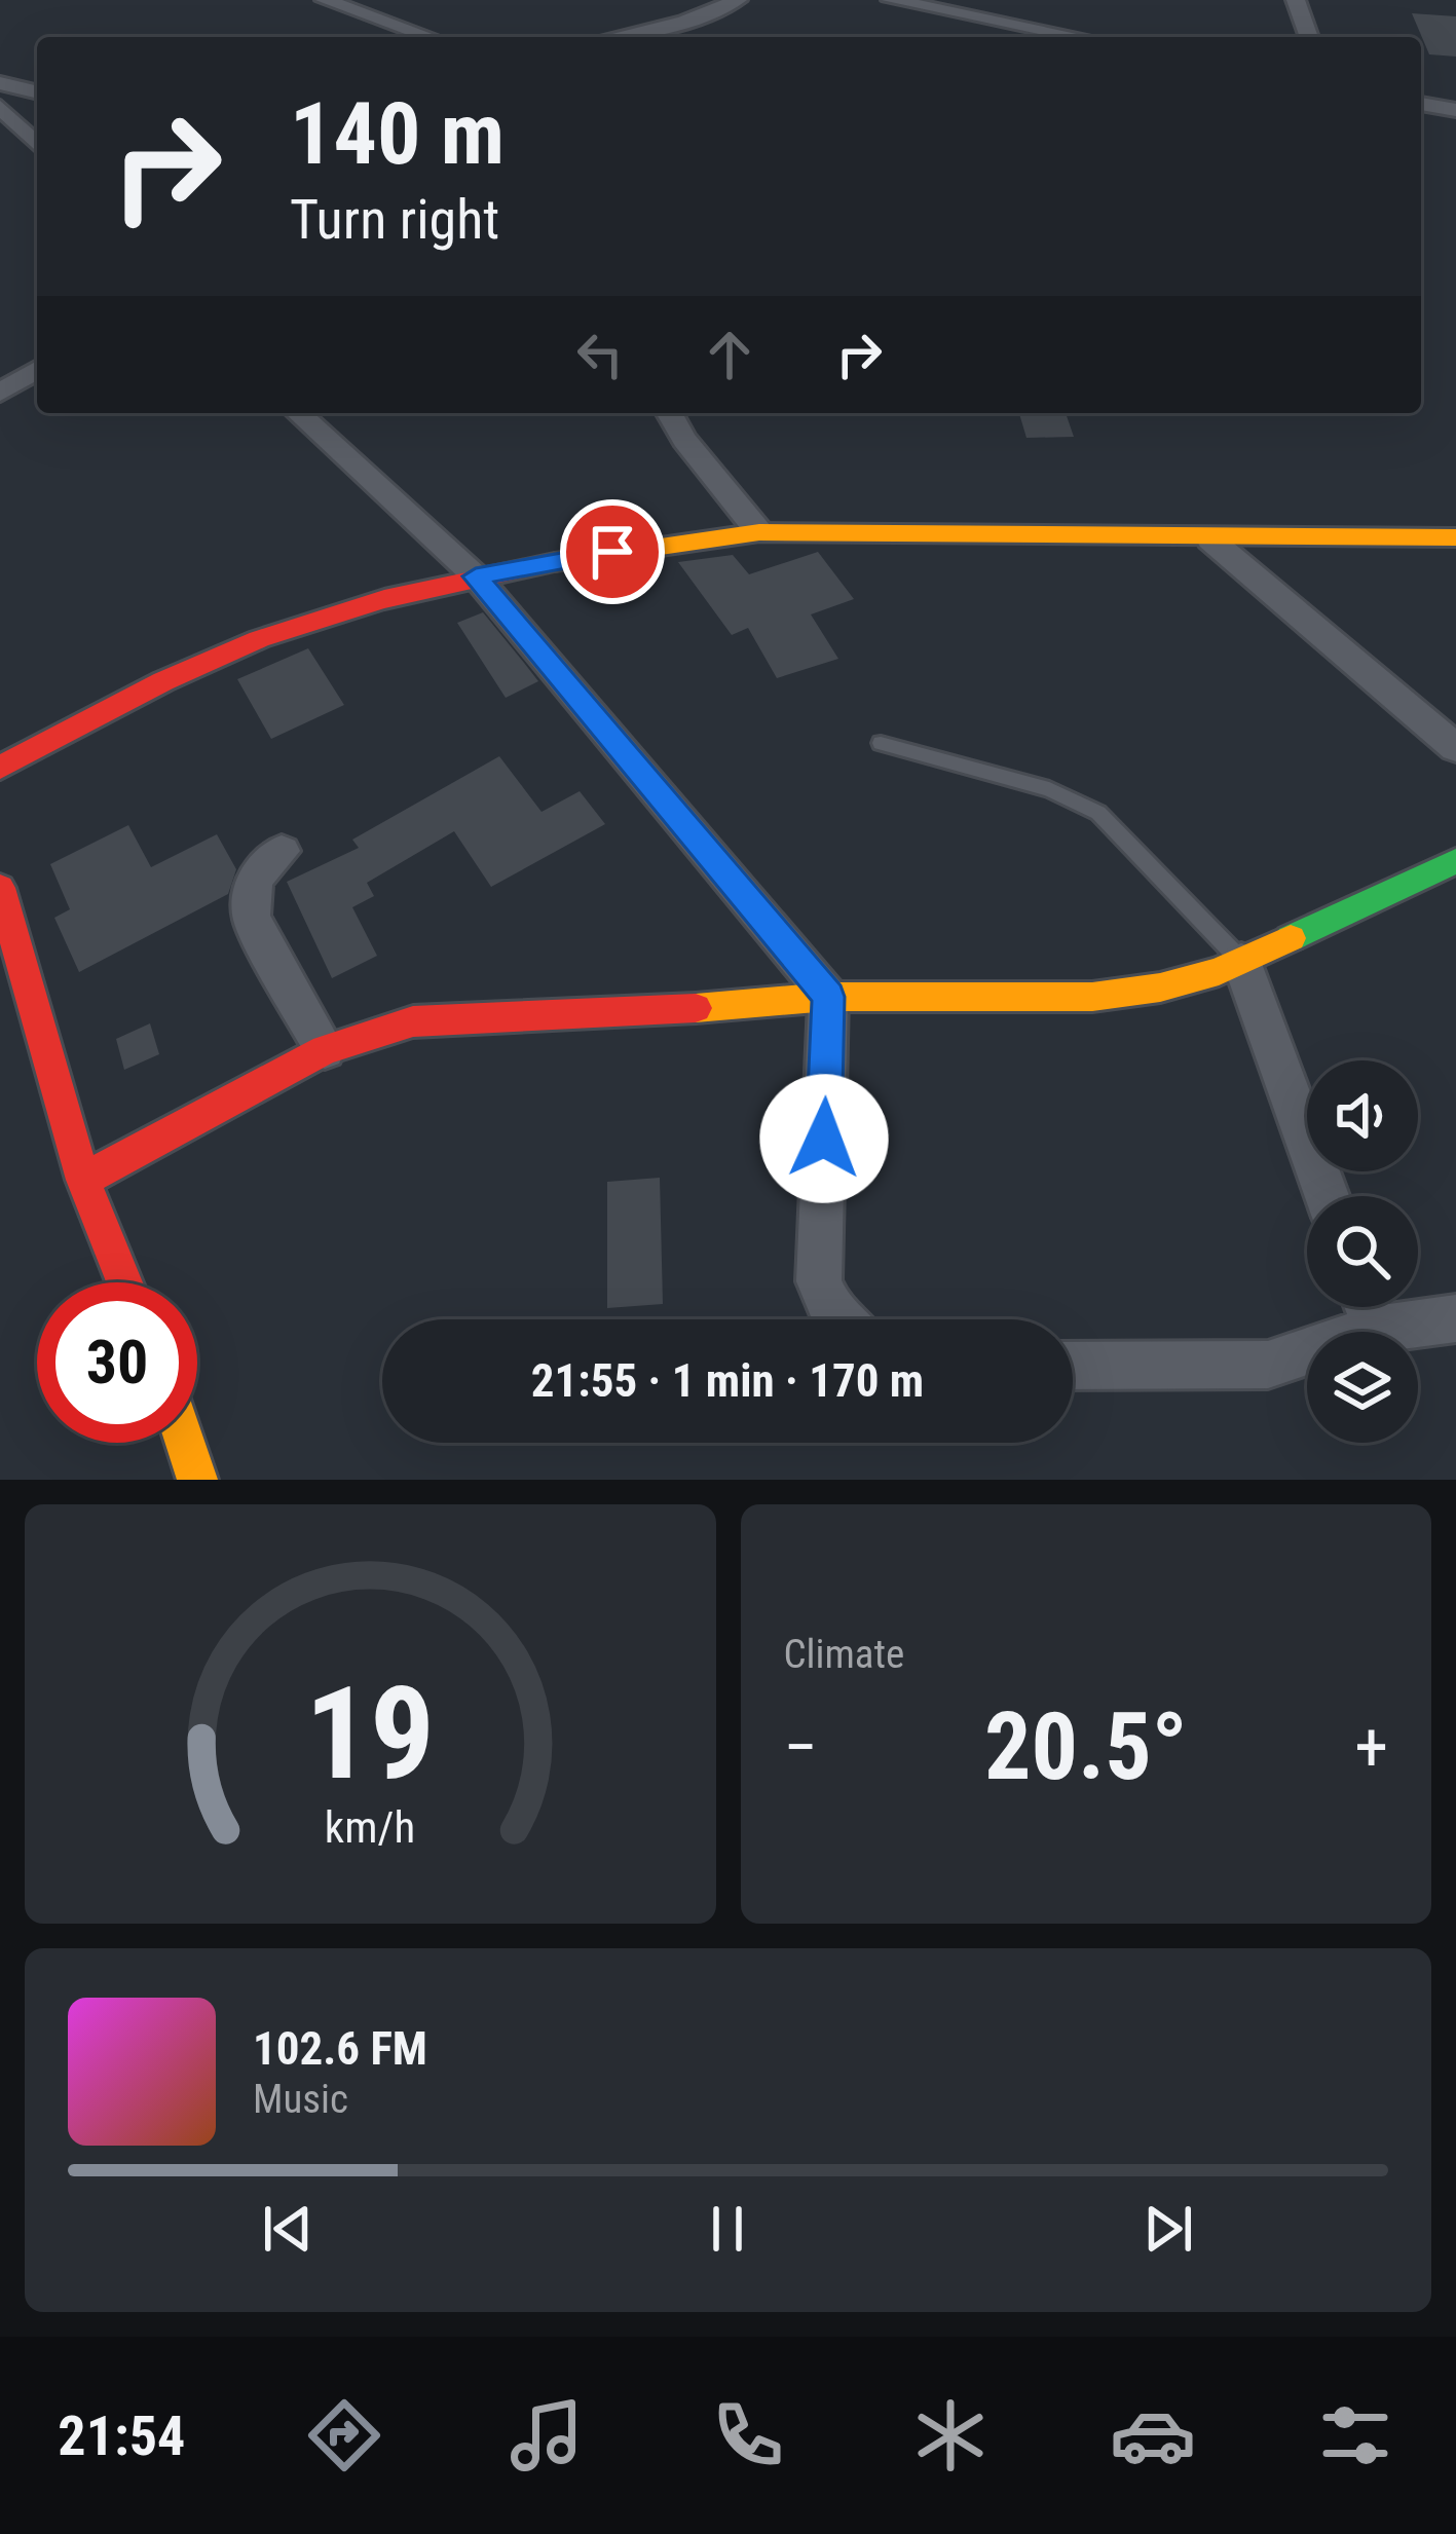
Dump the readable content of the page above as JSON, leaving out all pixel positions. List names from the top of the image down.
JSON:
{
  "page": {
    "turn": ["140 m", "Turn right"],
    "limit": "30",
    "trip": "21:55 · 1 min · 170 m",
    "tile": "Climate",
    "heat": ["−", "20.5°", "+"],
    "song": ["102.6 FM", "Music"],
    "tabs": "21:54",
    "gauge": ["19", "km/h"]
  }
}
